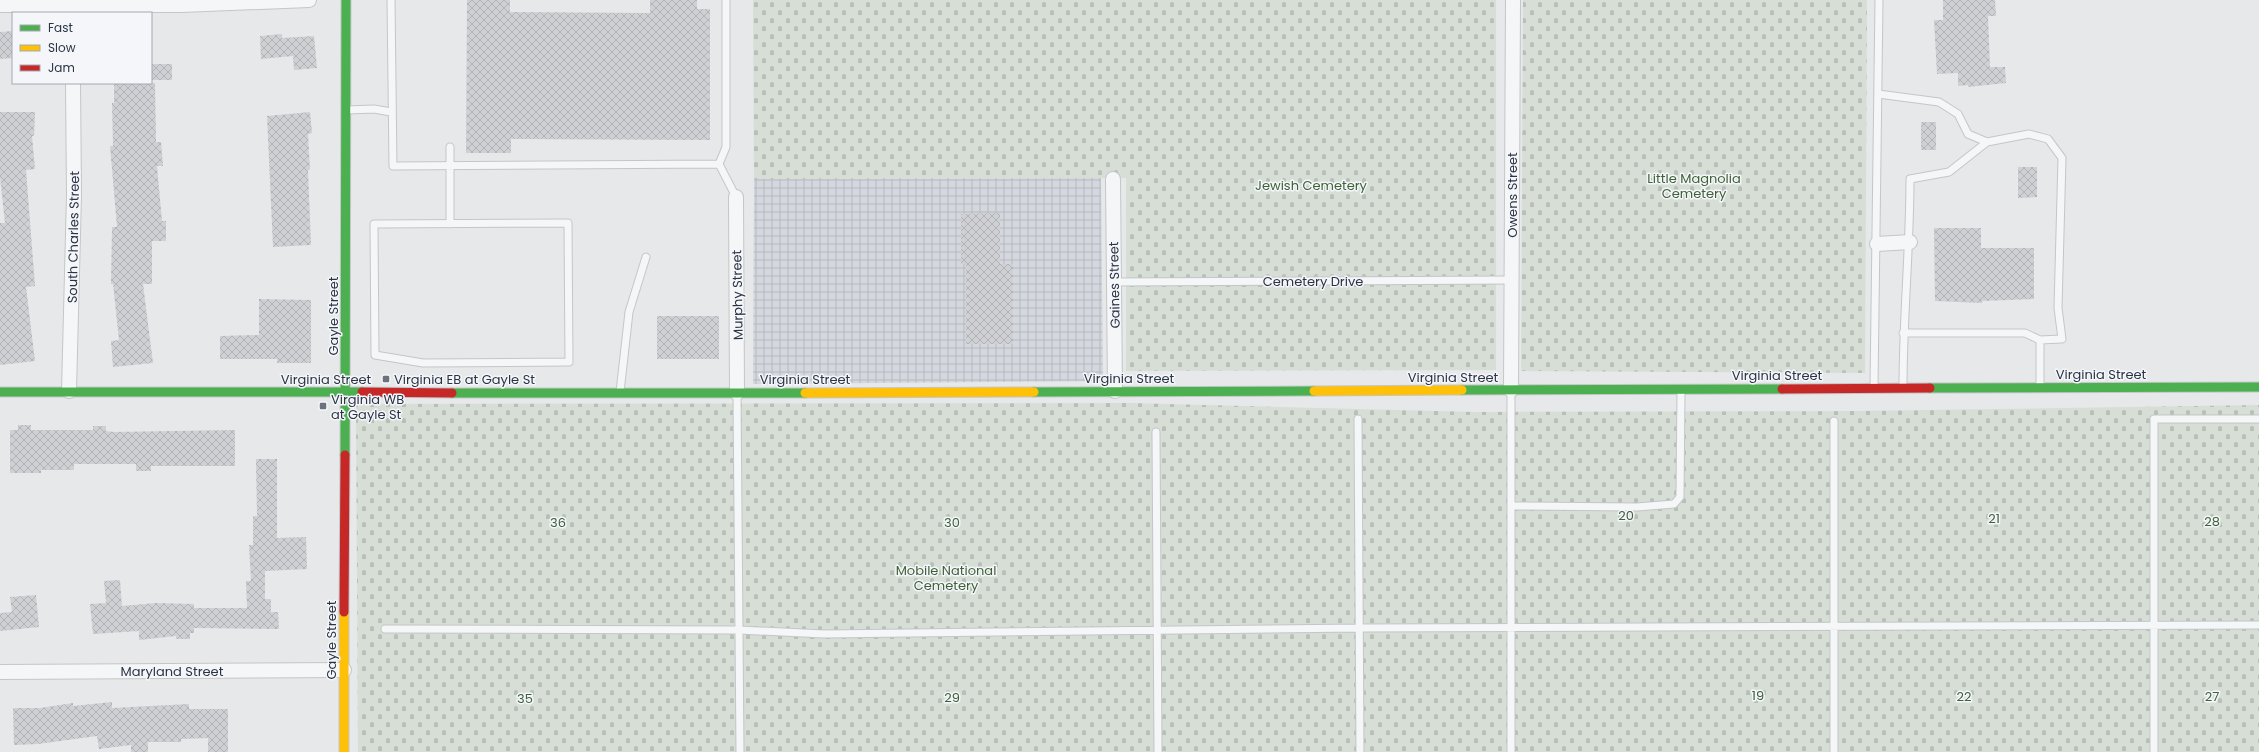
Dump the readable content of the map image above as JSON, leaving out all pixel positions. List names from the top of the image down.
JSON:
{
  "streets": {
    "street": [
      "Owens Street",
      "South Charles Street",
      "Gaines Street",
      "Murphy Street",
      "Gayle Street",
      "Virginia Street",
      "Maryland Street"
    ],
    "lane": ["Cemetery Drive"]
  },
  "crossings": [
    ["Owens Street", "Cemetery Drive"],
    ["Owens Street", "Virginia Street"],
    ["South Charles Street", "Virginia Street"],
    ["Cemetery Drive", "Gaines Street"],
    ["Gaines Street", "Virginia Street"],
    ["Murphy Street", "Virginia Street"],
    ["Gayle Street", "Virginia Street"],
    ["Gayle Street", "Maryland Street"]
  ],
  "parks": [
    "Little Magnolia Cemetery",
    "Jewish Cemetery",
    "20",
    "21",
    "28",
    "36",
    "30",
    "Mobile National Cemetery",
    "19",
    "22",
    "27",
    "29",
    "35"
  ],
  "places": {
    "transit": ["Virginia EB at Gayle St", "Virginia WB at Gayle St"]
  },
  "legend": ["Fast", "Slow", "Jam"]
}
